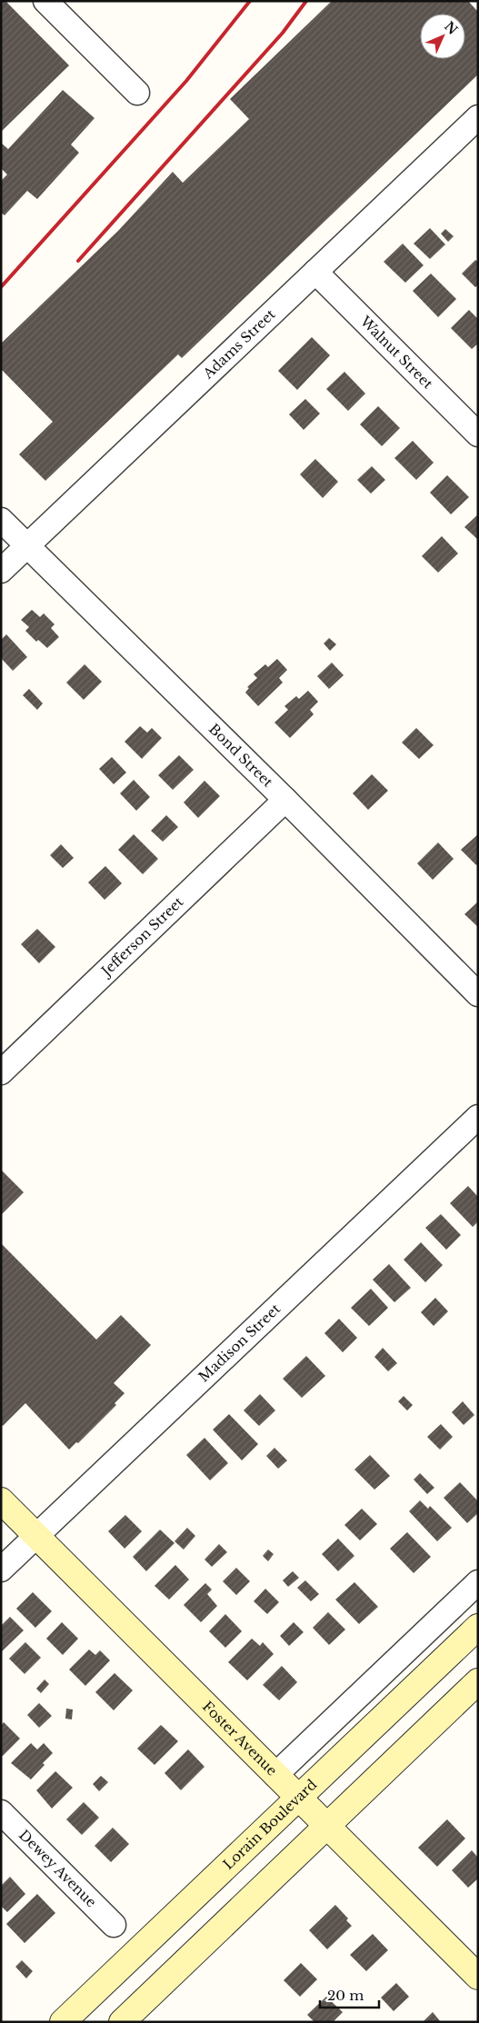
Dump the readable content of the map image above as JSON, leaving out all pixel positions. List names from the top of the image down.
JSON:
{
  "streets": {
    "main road": ["Foster Avenue", "Lorain Boulevard"],
    "street": [
      "Adams Street",
      "Walnut Street",
      "Bond Street",
      "Jefferson Street",
      "Madison Street",
      "Dewey Avenue"
    ]
  },
  "crossings": [
    ["Adams Street", "Walnut Street"],
    ["Adams Street", "Bond Street"],
    ["Bond Street", "Jefferson Street"],
    ["Madison Street", "Foster Avenue"],
    ["Foster Avenue", "Lorain Boulevard"]
  ],
  "scale_bar": "20 m",
  "north": "top right"
}
